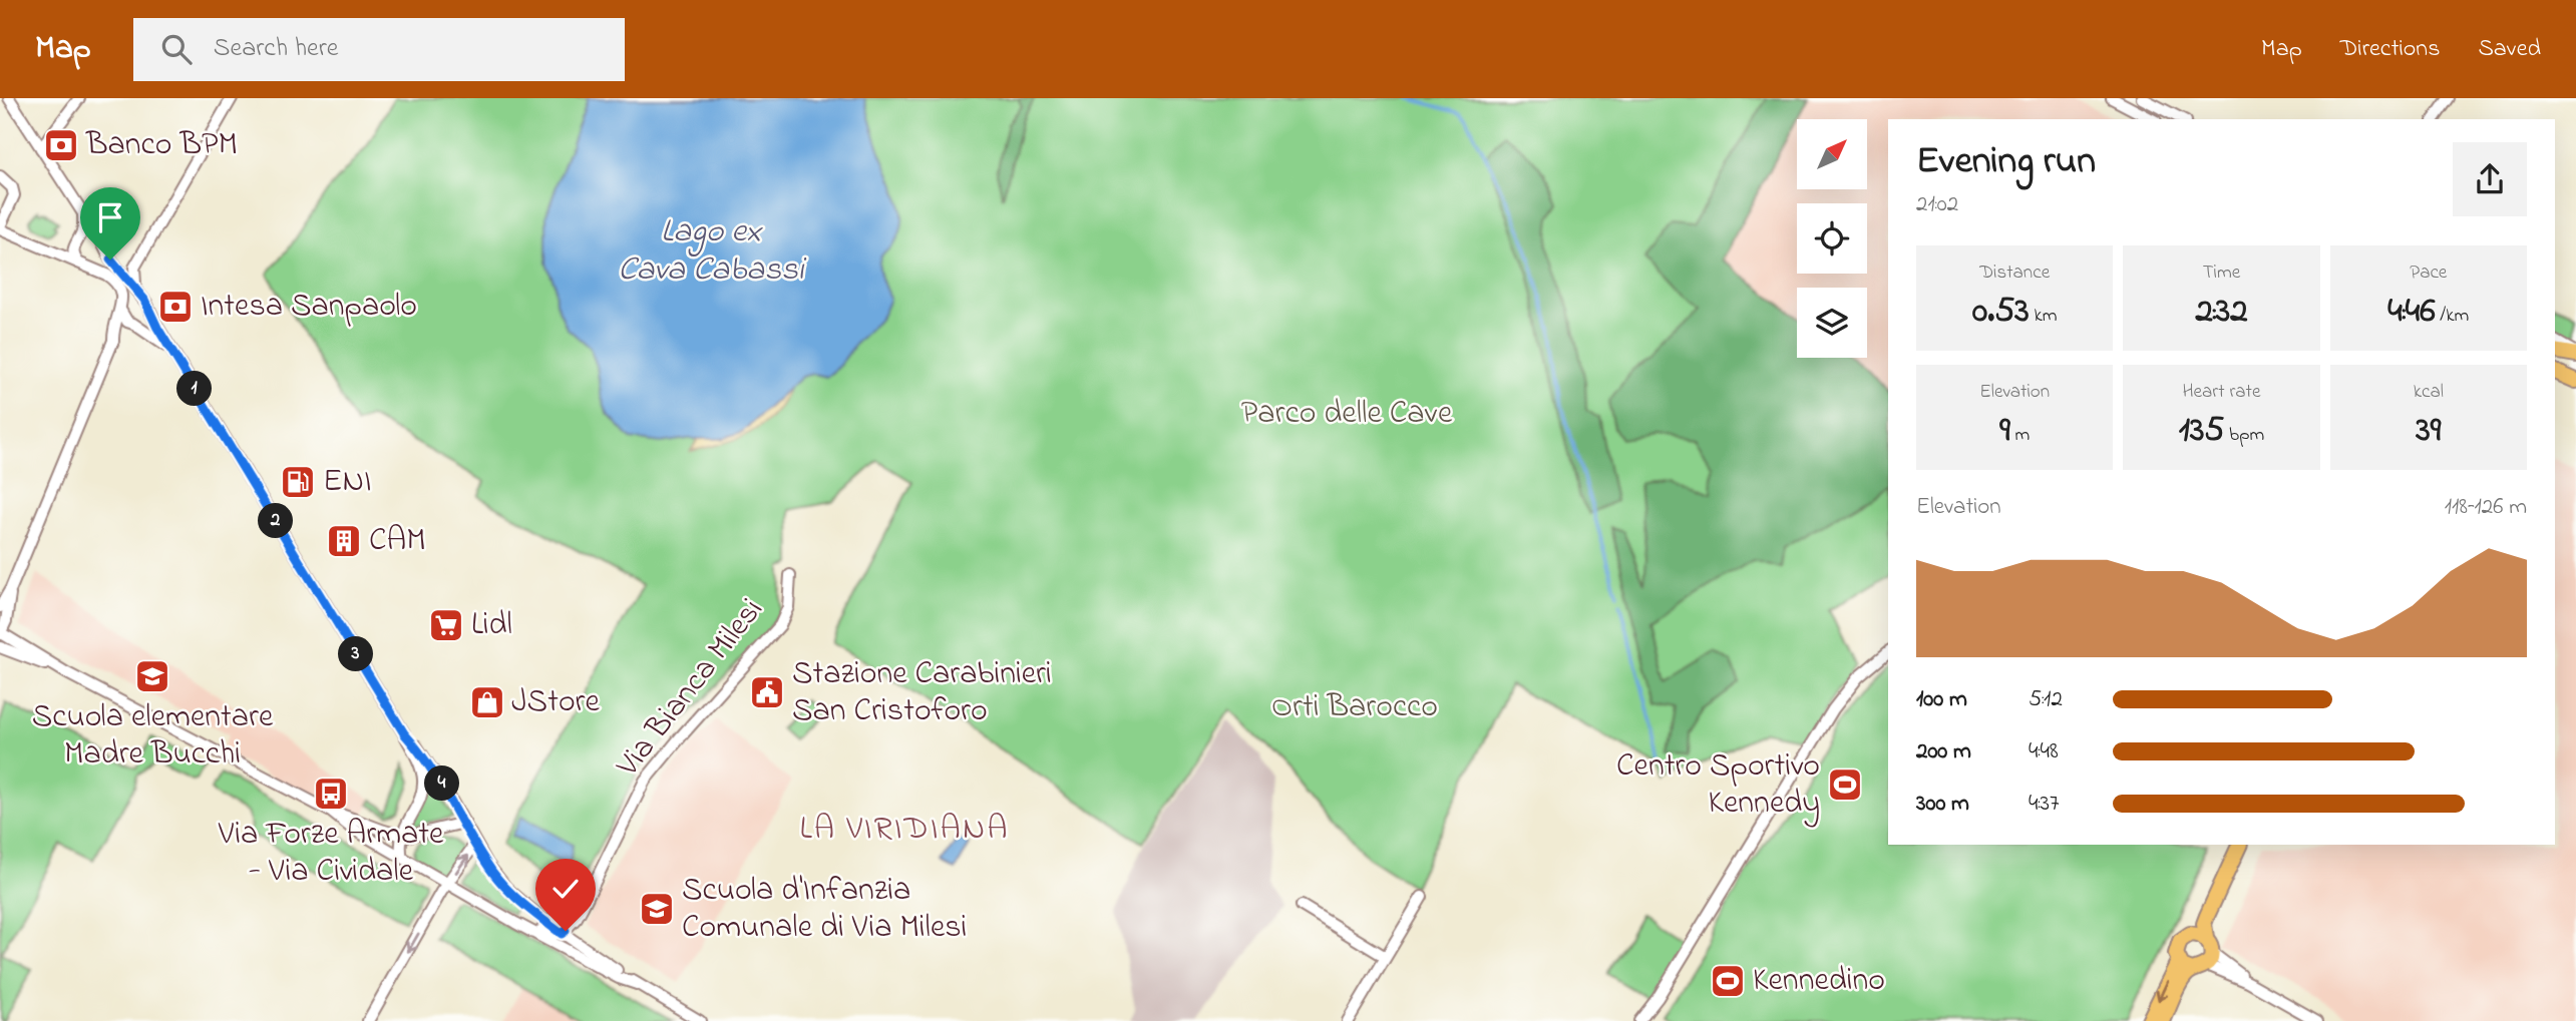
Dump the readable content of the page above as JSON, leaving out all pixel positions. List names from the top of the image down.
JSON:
{
  "streets": {
    "street": ["Via Bianca Milesi"]
  },
  "districts": ["LA VIRIDIANA"],
  "water": ["Lago ex Cava Cabassi"],
  "parks": ["Parco delle Cave", "Orti Barocco"],
  "places": {
    "bank": ["Banco BPM", "Intesa Sanpaolo"],
    "fuel station": ["ENI"],
    "building": ["CAM"],
    "supermarket": ["Lidl"],
    "school or university": ["Scuola elementare Madre Bucchi", "Scuola d'Infanzia Comunale di Via Milesi"],
    "public building": ["Stazione Carabinieri San Cristoforo"],
    "shop": ["JStore"],
    "sports": ["Centro Sportivo Kennedy", "Kennedino"],
    "bus stop": ["Via Forze Armate - Via Cividale"]
  },
  "north": "top right",
  "page": {
    "header": "Map",
    "search": "Search here",
    "nav": ["Map", "Directions", "Saved"],
    "heading": ["Evening run", "21:02"],
    "stats": [
      ["Distance", "0.53 km"],
      ["Time", "2:32"],
      ["Pace", "4:46 /km"],
      ["Elevation", "9 m"],
      ["Heart rate", "135 bpm"],
      ["kcal", "39"]
    ],
    "pins": [
      "1",
      "2",
      "3",
      "4"
    ],
    "chart": ["Elevation", "118–126 m"],
    "list": [
      {
        "name": "100 m",
        "note": "5:12"
      },
      {
        "name": "200 m",
        "note": "4:48"
      },
      {
        "name": "300 m",
        "note": "4:37"
      }
    ]
  }
}
